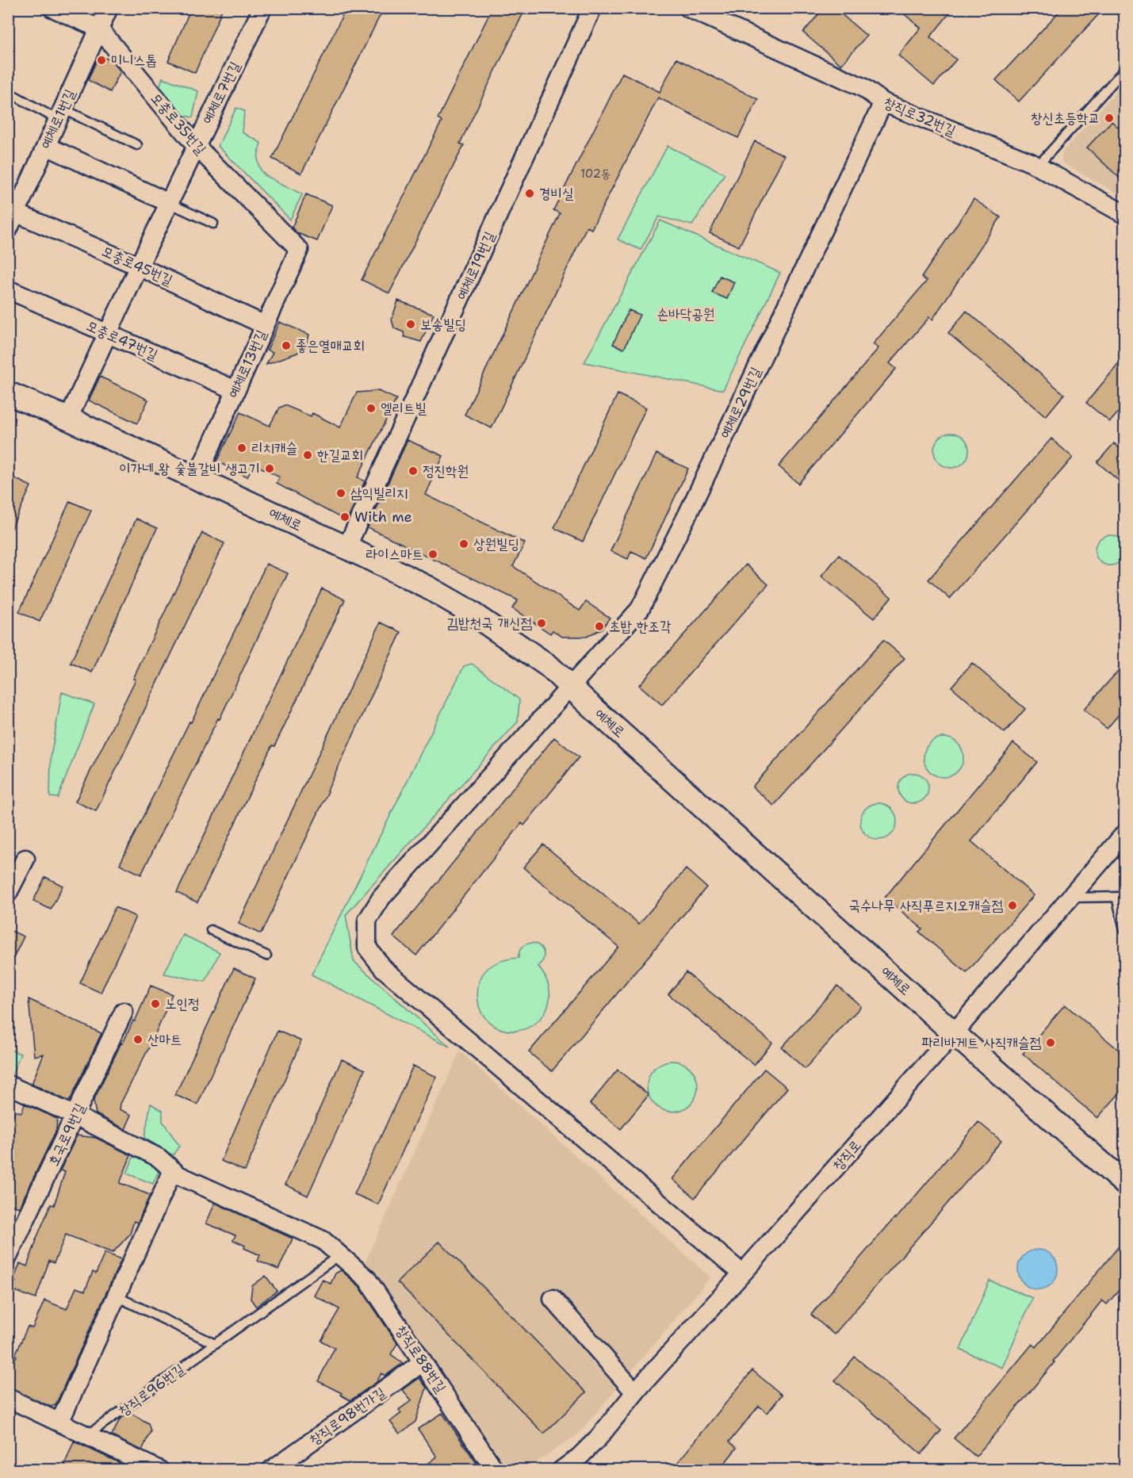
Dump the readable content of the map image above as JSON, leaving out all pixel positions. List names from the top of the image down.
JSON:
{
  "streets": {
    "street": [
      "예체로7번길",
      "창직로32번길",
      "예체로1번길",
      "모충로35번길",
      "모충로45번길",
      "예체로19번길",
      "모충로47번길",
      "예체로13번길",
      "예체로29번길",
      "예체로",
      "호국로9번길",
      "창직로",
      "창직로88번길",
      "창직로98번가길"
    ],
    "lane": ["창직로96번길"]
  },
  "crossings": [
    ["예체로7번길", "모충로35번길"],
    ["예체로7번길", "모충로45번길"],
    ["예체로7번길", "모충로47번길"],
    ["예체로7번길", "예체로"],
    ["창직로32번길", "예체로29번길"],
    ["예체로1번길", "모충로35번길"],
    ["예체로1번길", "모충로45번길"],
    ["모충로35번길", "예체로13번길"],
    ["모충로45번길", "예체로13번길"],
    ["예체로19번길", "예체로"],
    ["모충로47번길", "예체로13번길"],
    ["예체로13번길", "예체로"],
    ["예체로29번길", "예체로"],
    ["예체로29번길", "창직로"],
    ["예체로", "창직로"],
    ["호국로9번길", "창직로88번길"],
    ["창직로88번길", "창직로98번가길"]
  ],
  "parks": ["손바닥공원"],
  "places": [
    "미니스톱",
    "창신초등학교",
    "경비실",
    "보송빌딩",
    "좋은열매교회",
    "엘리트빌",
    "리치캐슬",
    "한길교회",
    "이가네 왕 숯불갈비 생고기",
    "정진학원",
    "삼익빌리지",
    "With me",
    "상원빌딩",
    "라이스마트",
    "김밥천국 개신점",
    "초밥 한조각",
    "국수나무 사직푸르지오캐슬점",
    "노인정",
    "산마트",
    "파리바게트 사직캐슬점"
  ],
  "house_numbers": ["102동"]
}
